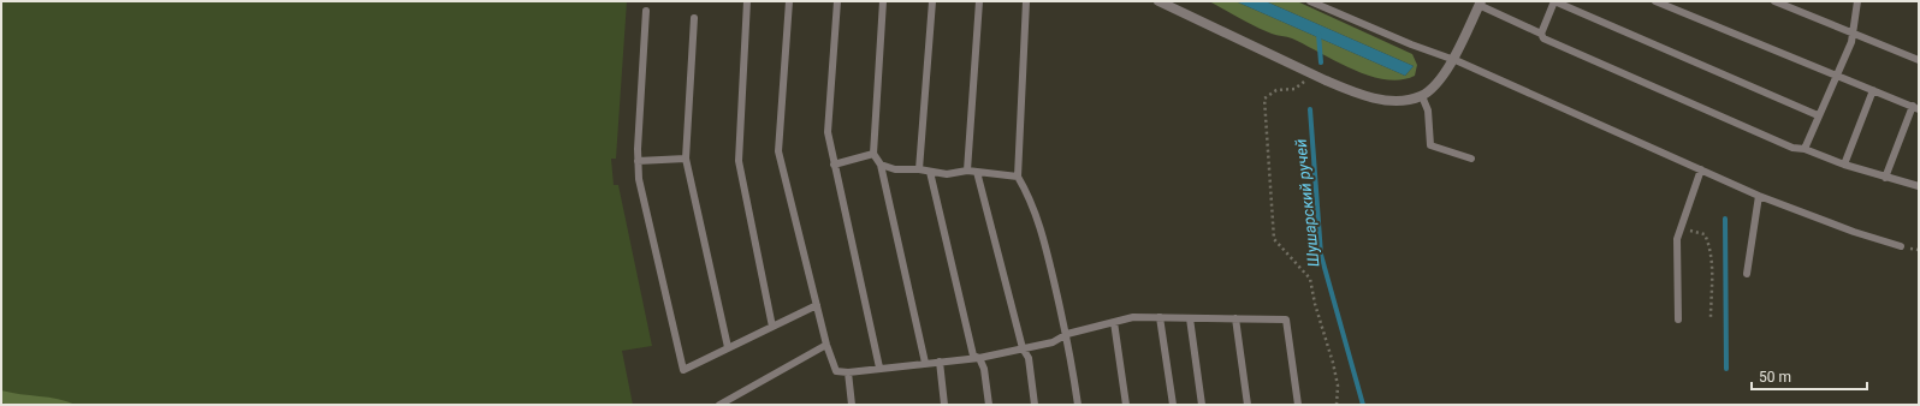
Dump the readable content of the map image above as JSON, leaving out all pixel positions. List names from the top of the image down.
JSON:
{
  "water": ["Шушарский ручей"],
  "scale_bar": "50 m"
}
